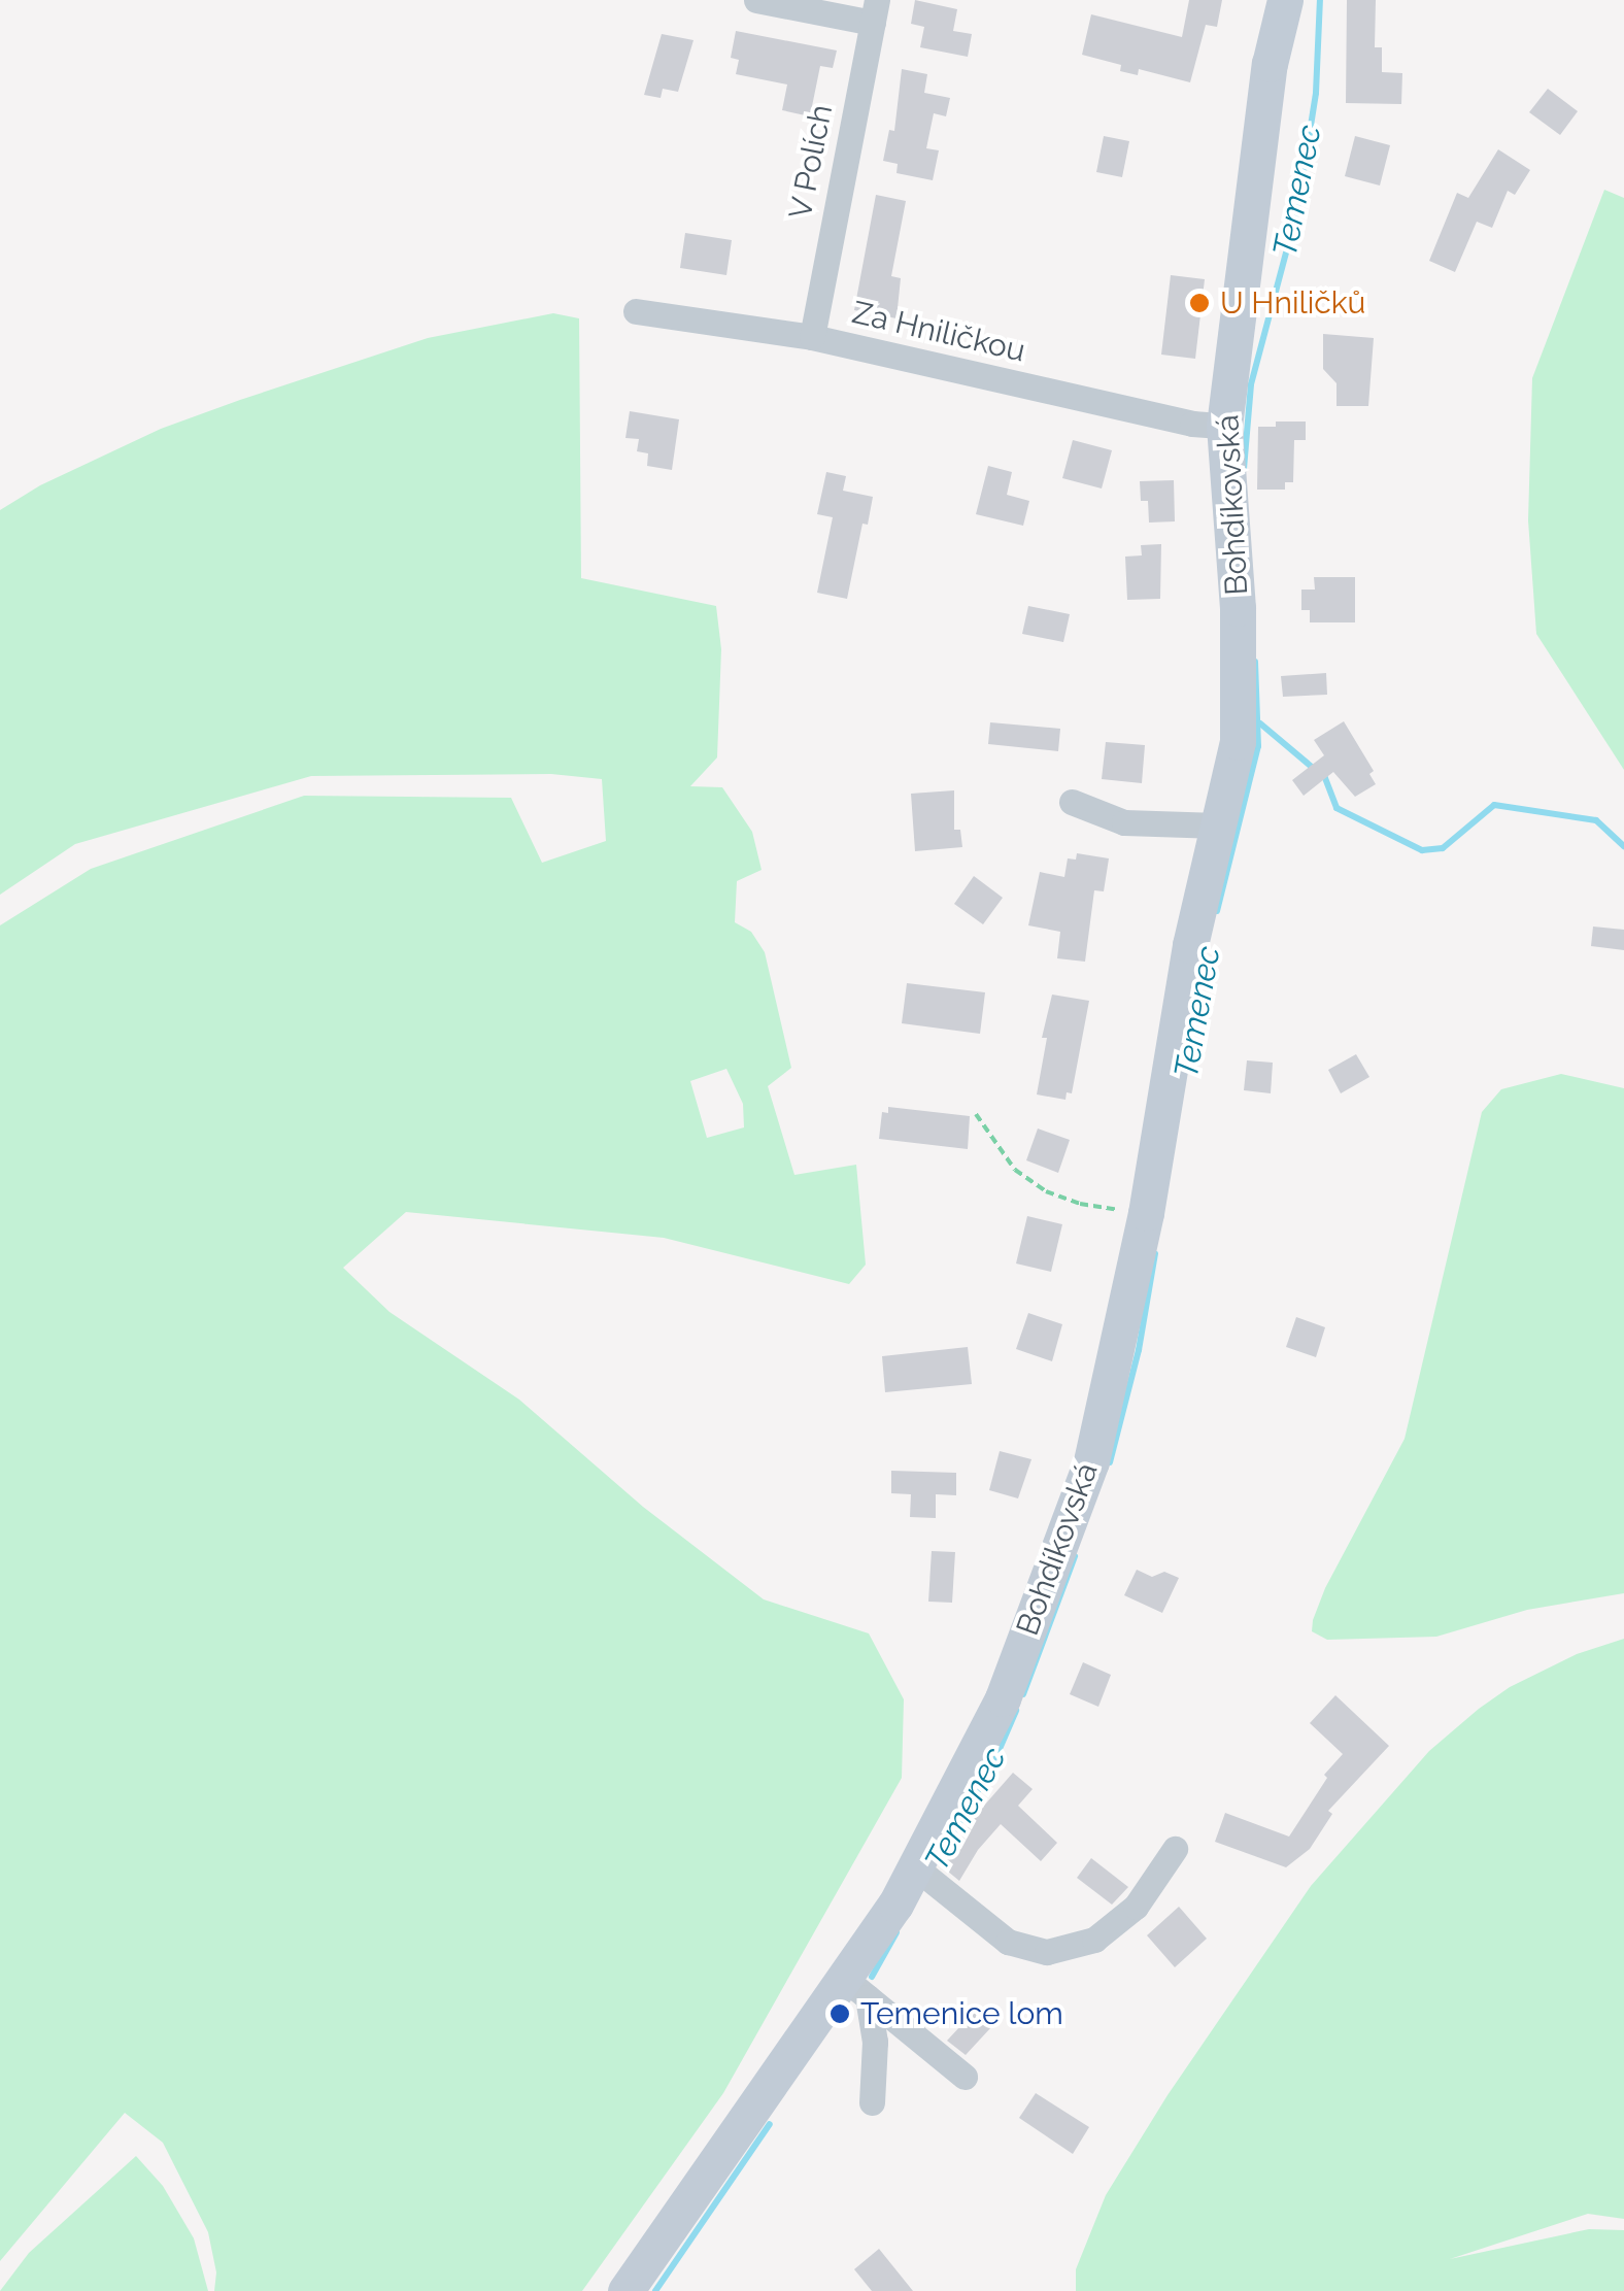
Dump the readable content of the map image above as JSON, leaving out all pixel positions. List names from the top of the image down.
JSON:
{
  "streets": {
    "street": ["V Polích", "Za Hniličkou", "Bohdíkovská"]
  },
  "crossings": [
    ["V Polích", "Za Hniličkou"],
    ["Za Hniličkou", "Bohdíkovská"]
  ],
  "water": ["Temenec"],
  "places": ["U Hniličků", "Temenice lom"]
}
